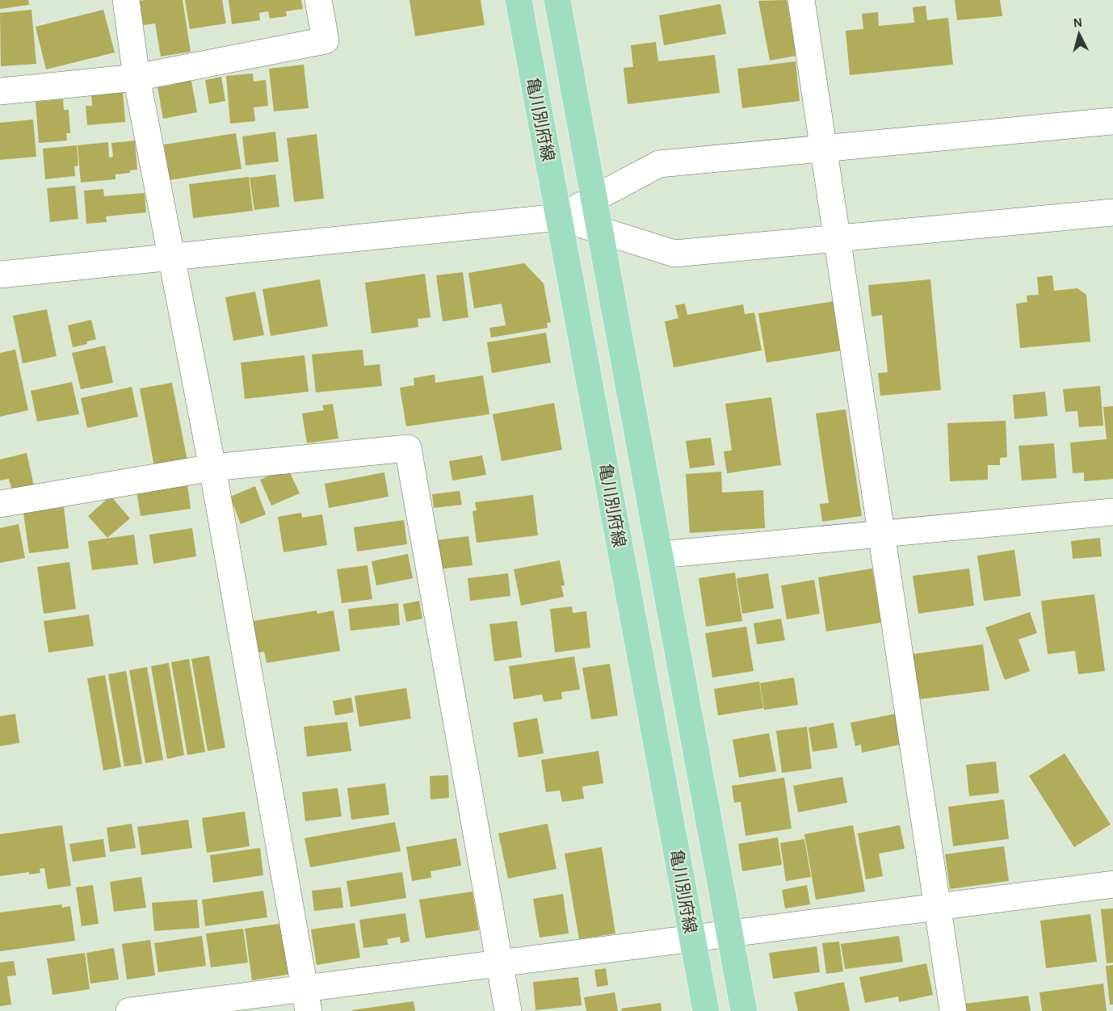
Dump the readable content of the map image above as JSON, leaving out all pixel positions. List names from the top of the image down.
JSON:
{
  "streets": {
    "main road": ["亀川別府線"]
  },
  "north": "top"
}
